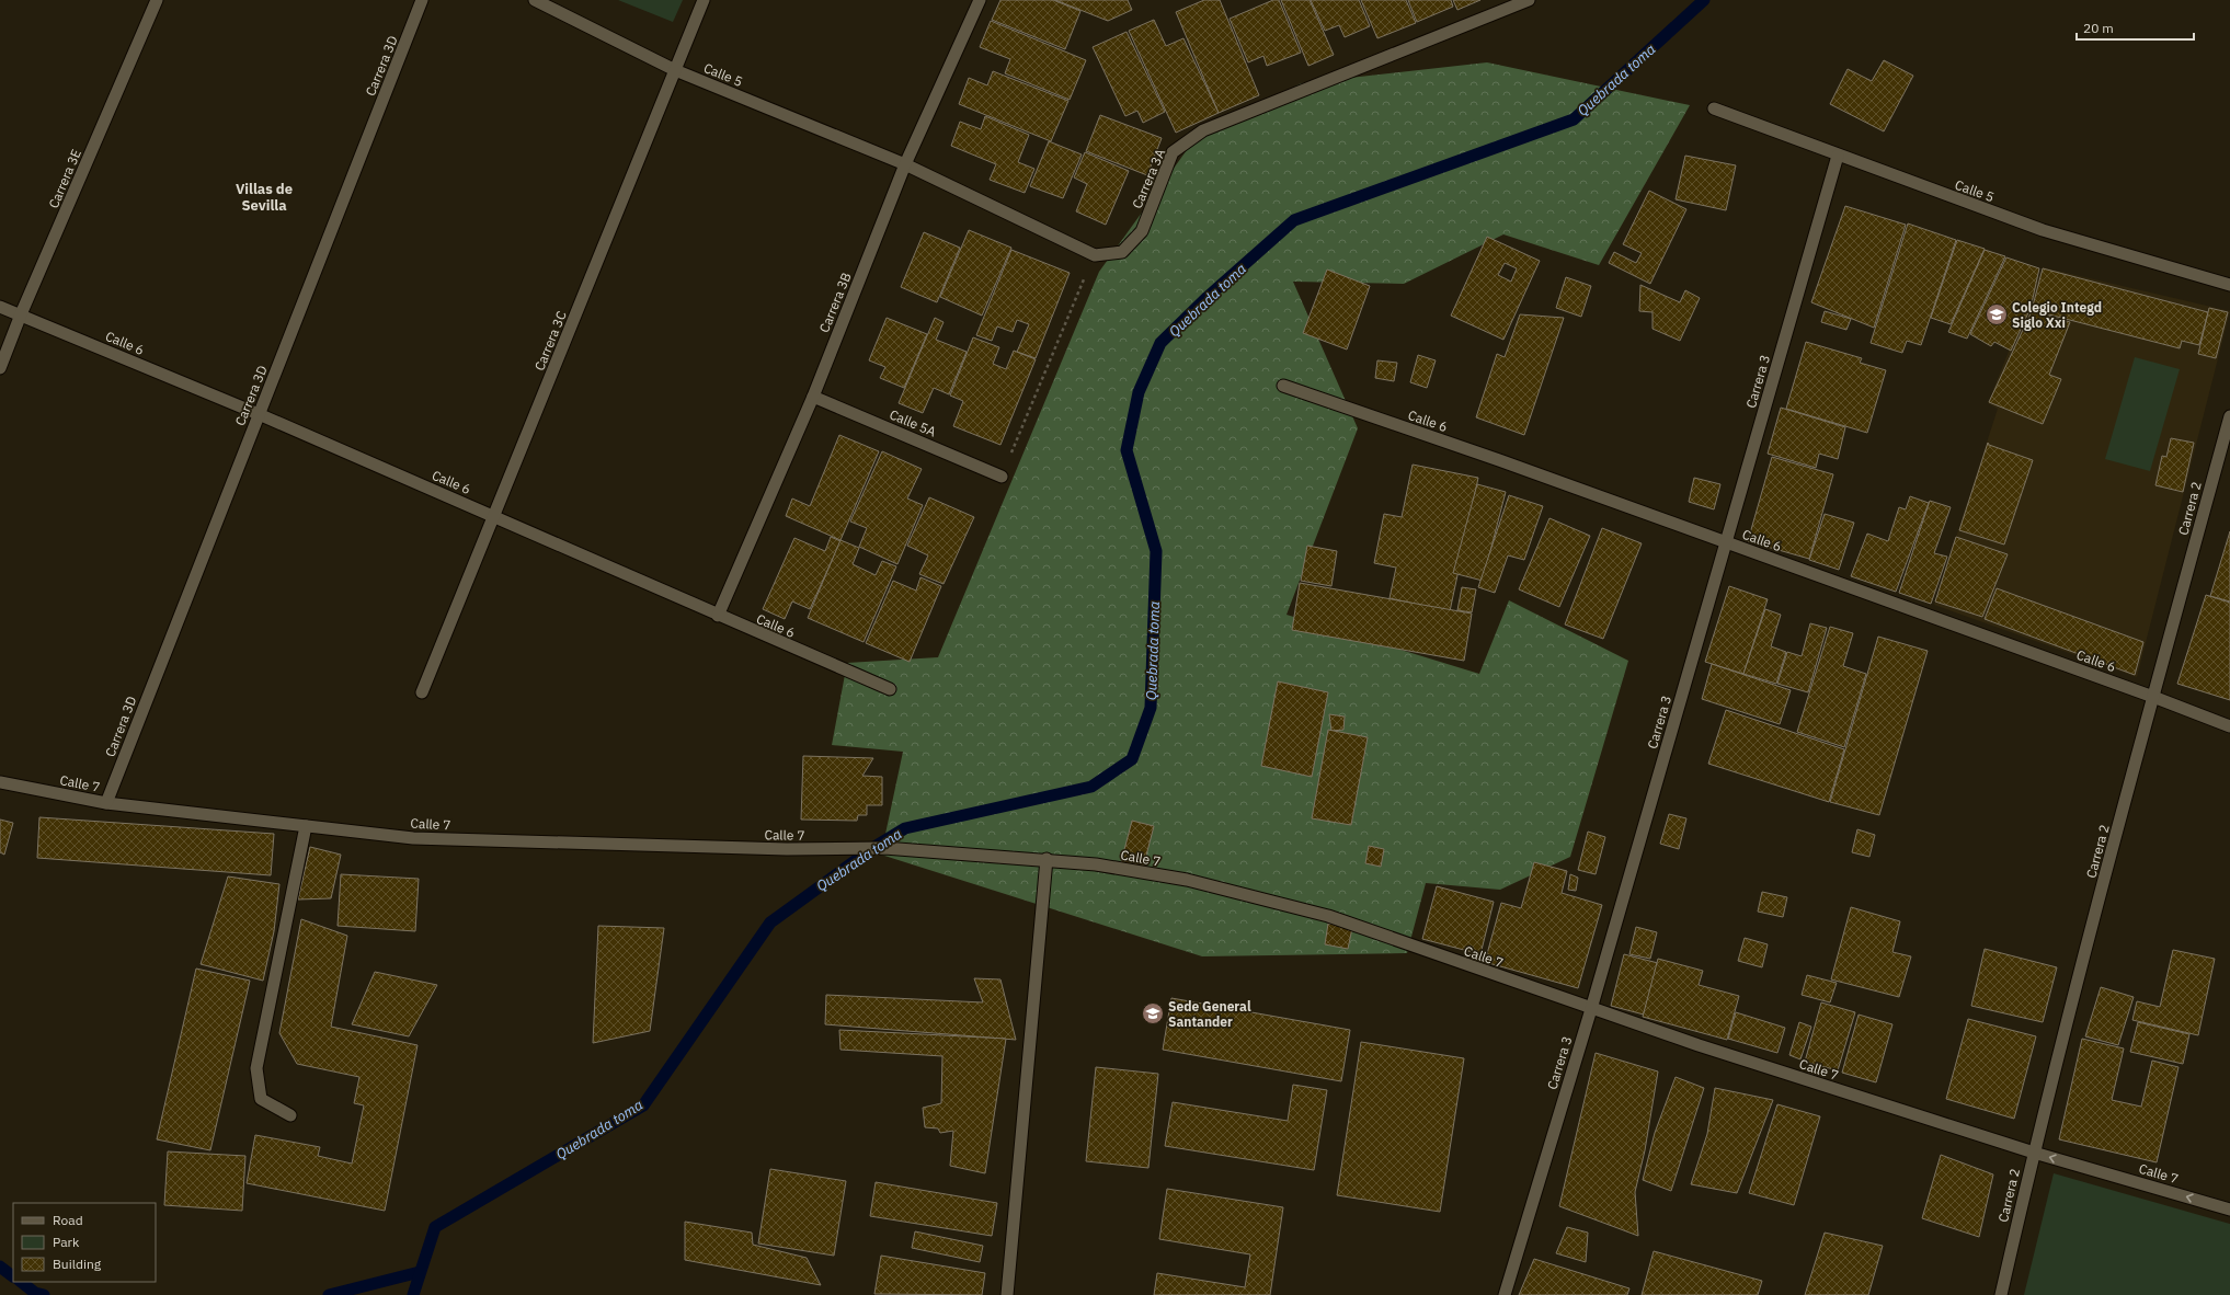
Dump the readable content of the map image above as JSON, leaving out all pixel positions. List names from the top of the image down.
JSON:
{
  "streets": {
    "street": [
      "Carrera 3D",
      "Calle 5",
      "Carrera 3E",
      "Carrera 3A",
      "Carrera 3B",
      "Carrera 3C",
      "Calle 6",
      "Carrera 3",
      "Calle 5A",
      "Carrera 2",
      "Calle 7"
    ]
  },
  "crossings": [
    ["Carrera 3D", "Calle 6"],
    ["Carrera 3D", "Calle 7"],
    ["Calle 5", "Carrera 3B"],
    ["Calle 5", "Carrera 3C"],
    ["Calle 5", "Carrera 3"],
    ["Carrera 3E", "Calle 6"],
    ["Carrera 3B", "Calle 6"],
    ["Carrera 3B", "Calle 5A"],
    ["Carrera 3C", "Calle 6"],
    ["Calle 6", "Carrera 3"],
    ["Calle 6", "Carrera 2"],
    ["Carrera 3", "Calle 7"],
    ["Carrera 2", "Calle 7"]
  ],
  "districts": ["Villas de Sevilla"],
  "water": ["Quebrada toma"],
  "places": {
    "school or university": ["Colegio Integd Siglo Xxi", "Sede General Santander"]
  },
  "legend": ["Road", "Park", "Building"],
  "scale_bar": "20 m"
}
